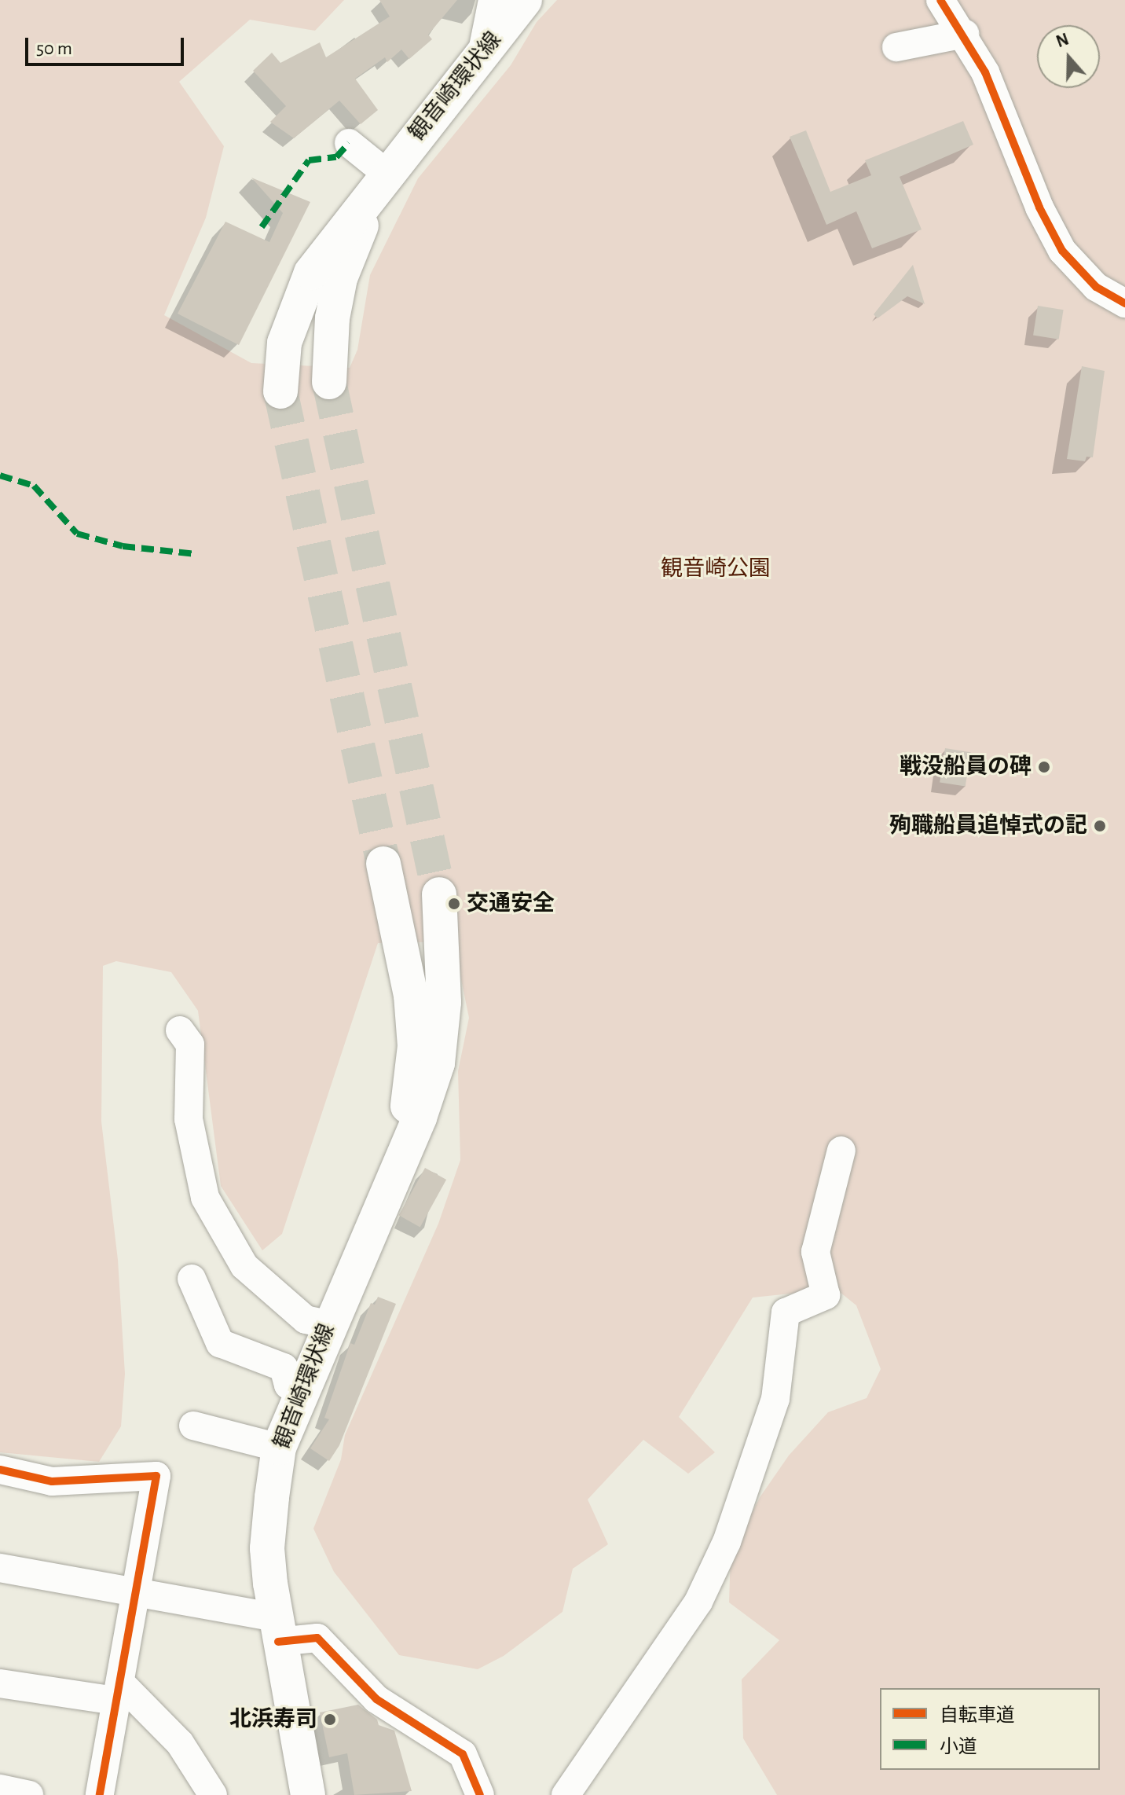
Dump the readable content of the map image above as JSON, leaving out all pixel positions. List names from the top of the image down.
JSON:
{
  "streets": {
    "main road": ["観音崎環状線"]
  },
  "parks": ["観音崎公園"],
  "places": [
    "戦没船員の碑",
    "殉職船員追悼式の記",
    "交通安全",
    "北浜寿司"
  ],
  "legend": ["自転車道", "小道"],
  "scale_bar": "50 m",
  "north": "top"
}
